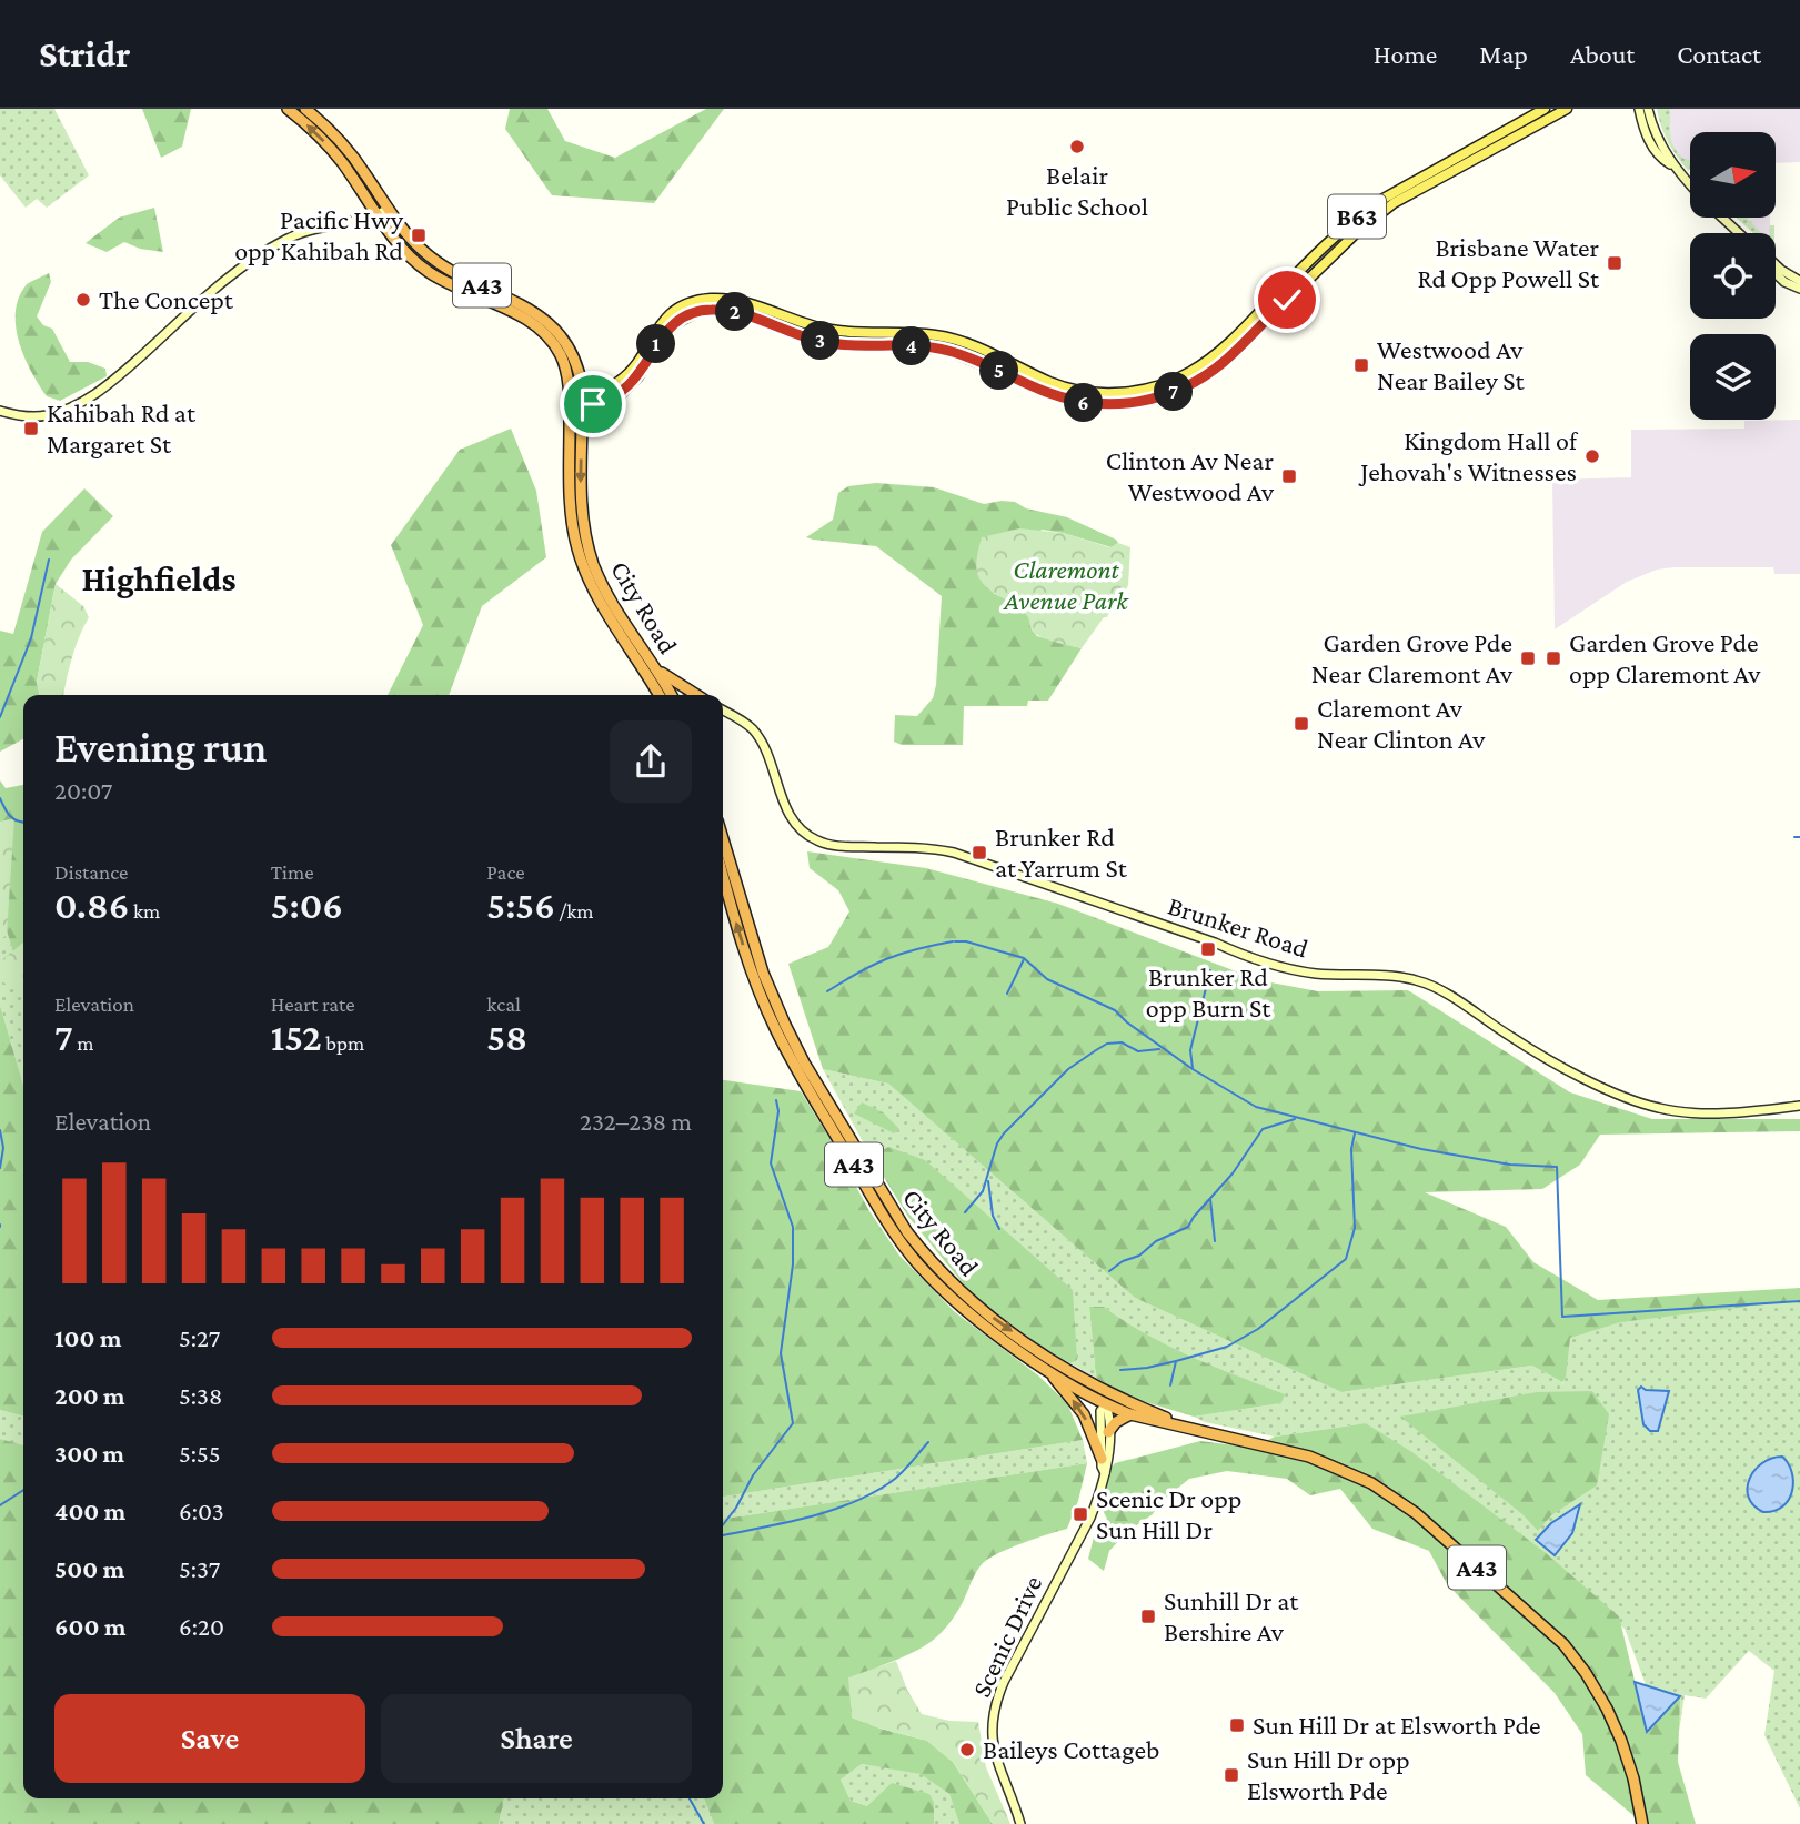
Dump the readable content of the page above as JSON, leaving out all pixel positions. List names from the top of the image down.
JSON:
{
  "streets": {
    "highway": ["A43", "City Road"],
    "main road": ["B63", "Brunker Road", "Scenic Drive"]
  },
  "crossings": [
    ["B63", "City Road"],
    ["A43", "City Road"],
    ["City Road", "Scenic Drive"]
  ],
  "districts": ["Highfields"],
  "parks": ["Claremont Avenue Park"],
  "places": {
    "other": [
      "Belair Public School",
      "The Concept",
      "Kingdom Hall of Jehovah's Witnesses",
      "Baileys Cottageb"
    ],
    "transit": [
      "Pacific Hwy opp Kahibah Rd",
      "Brisbane Water Rd Opp Powell St",
      "Westwood Av Near Bailey St",
      "Kahibah Rd at Margaret St",
      "Clinton Av Near Westwood Av",
      "Garden Grove Pde Near Claremont Av",
      "Garden Grove Pde opp Claremont Av",
      "Claremont Av Near Clinton Av",
      "Brunker Rd at Yarrum St",
      "Brunker Rd opp Burn St",
      "Scenic Dr opp Sun Hill Dr",
      "Sunhill Dr at Bershire Av",
      "Sun Hill Dr at Elsworth Pde",
      "Sun Hill Dr opp Elsworth Pde"
    ]
  },
  "north": "right",
  "page": {
    "header": "Stridr",
    "nav": [
      "Home",
      "Map",
      "About",
      "Contact"
    ],
    "pins": [
      "2",
      "3",
      "1",
      "4",
      "5",
      "7",
      "6"
    ],
    "heading": ["Evening run", "20:07"],
    "stats": [
      ["Distance", "0.86 km"],
      ["Time", "5:06"],
      ["Pace", "5:56 /km"],
      ["Elevation", "7 m"],
      ["Heart rate", "152 bpm"],
      ["kcal", "58"]
    ],
    "chart": ["Elevation", "232–238 m"],
    "list": [
      {
        "name": "100 m",
        "note": "5:27"
      },
      {
        "name": "200 m",
        "note": "5:38"
      },
      {
        "name": "300 m",
        "note": "5:55"
      },
      {
        "name": "400 m",
        "note": "6:03"
      },
      {
        "name": "500 m",
        "note": "5:37"
      },
      {
        "name": "600 m",
        "note": "6:20"
      }
    ],
    "buttons": ["Save", "Share"]
  }
}
